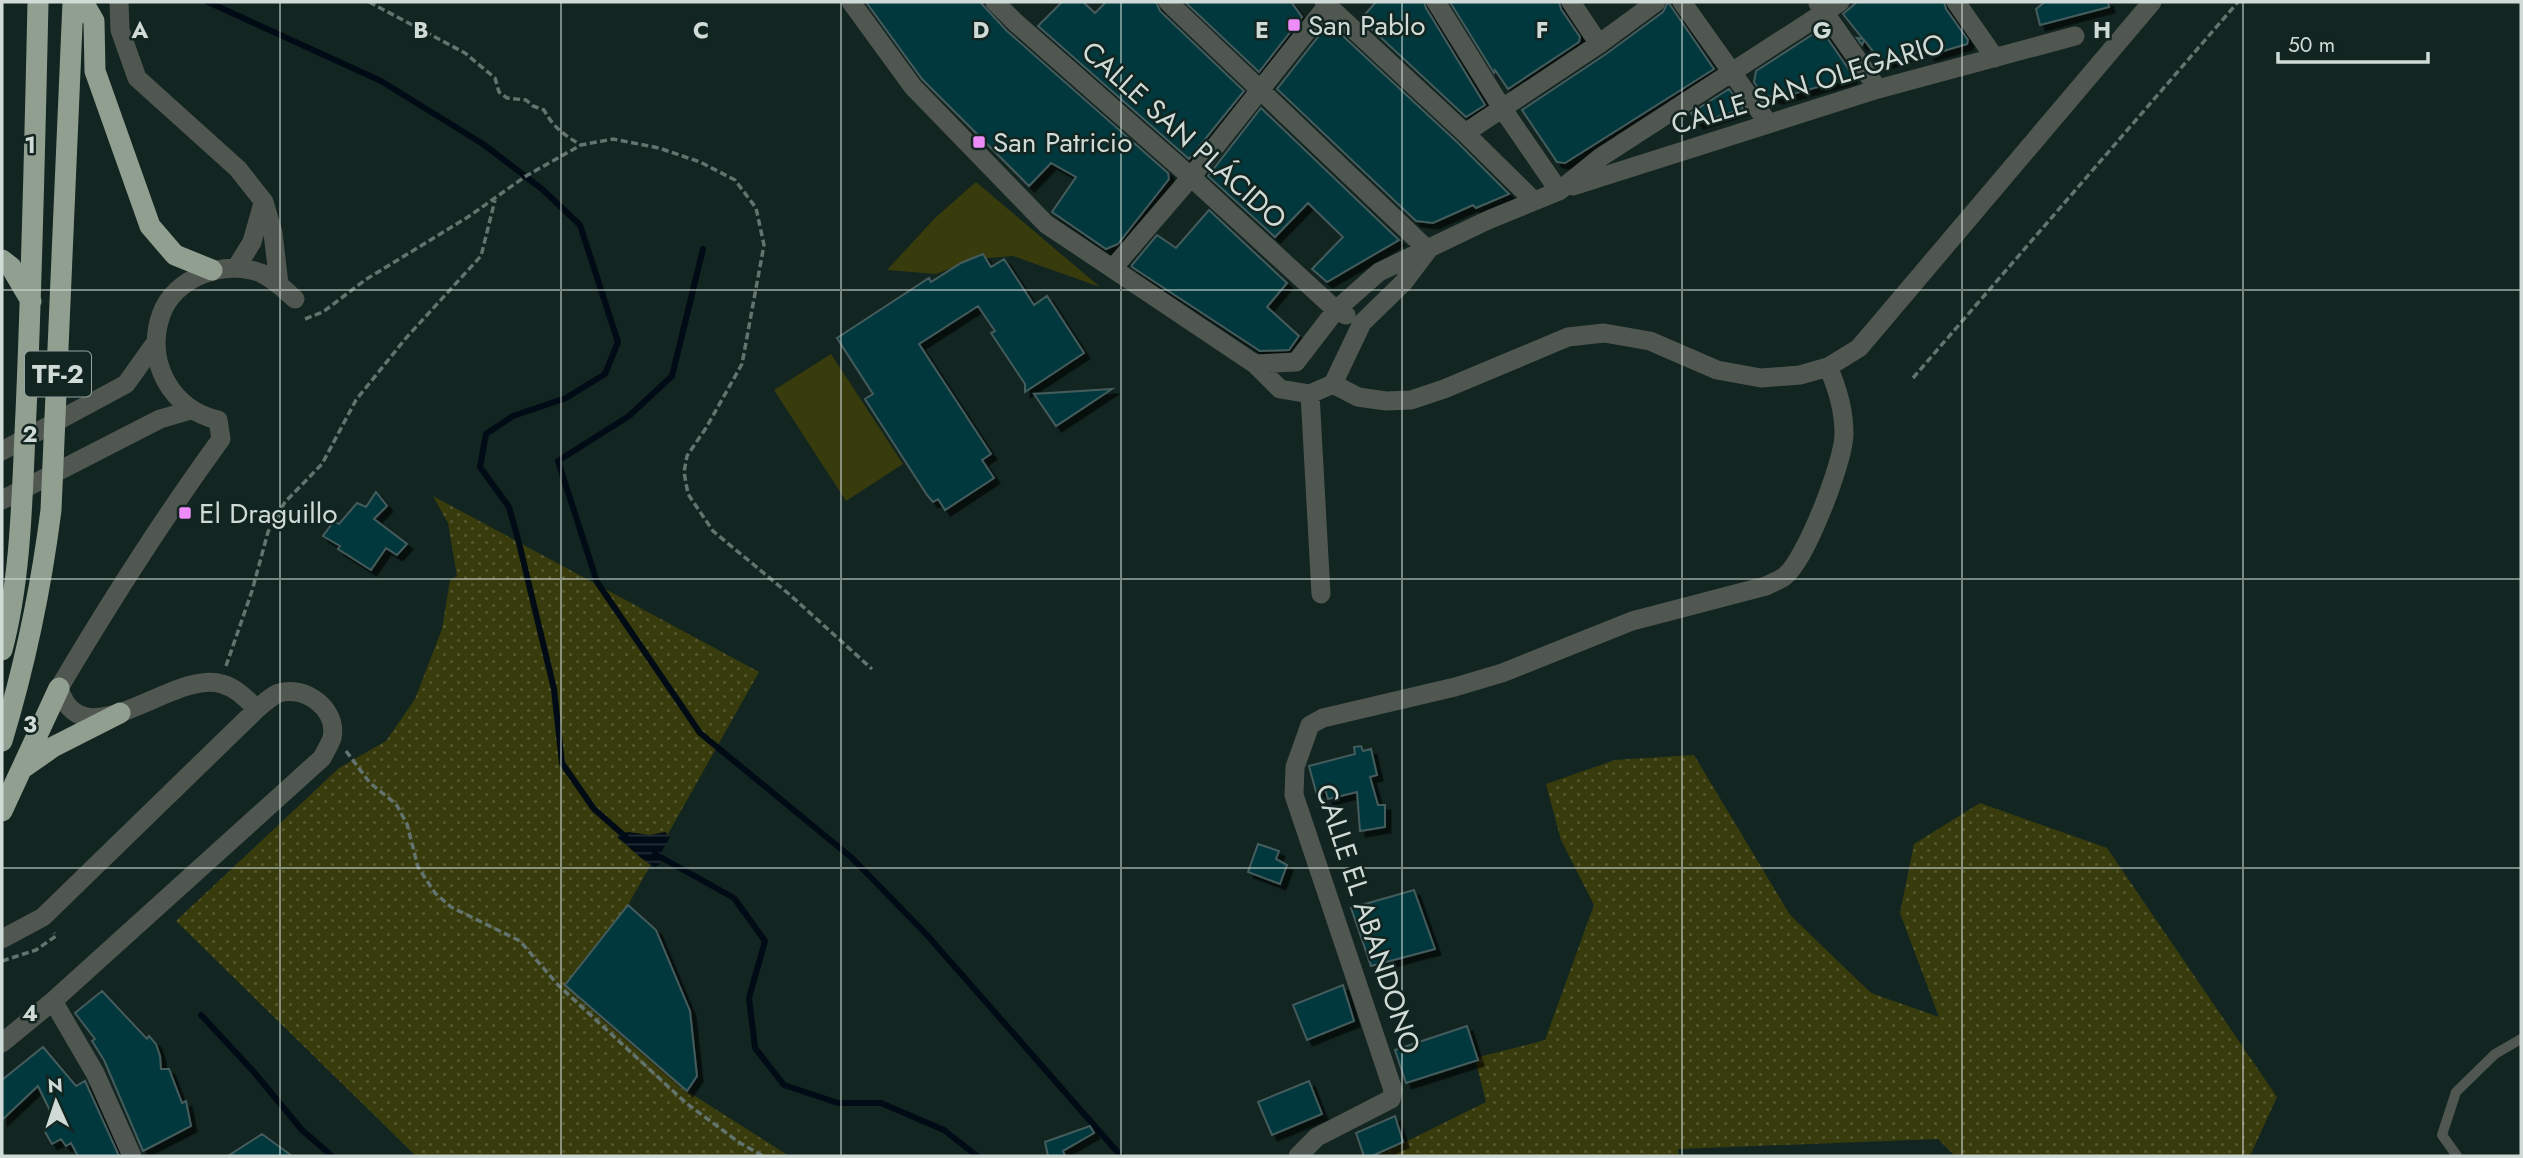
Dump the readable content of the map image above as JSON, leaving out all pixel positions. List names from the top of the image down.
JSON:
{
  "streets": {
    "highway": ["TF-2"],
    "street": ["CALLE SAN OLEGARIO", "CALLE SAN PLÁCIDO", "CALLE EL ABANDONO"]
  },
  "places": {
    "transit": ["San Pablo", "San Patricio", "El Draguillo"]
  },
  "scale_bar": "50 m",
  "north": "top",
  "grid": {
    "columns": [
      "A",
      "B",
      "C",
      "D",
      "E",
      "F",
      "G",
      "H"
    ],
    "rows": [
      "1",
      "2",
      "3",
      "4"
    ]
  }
}
